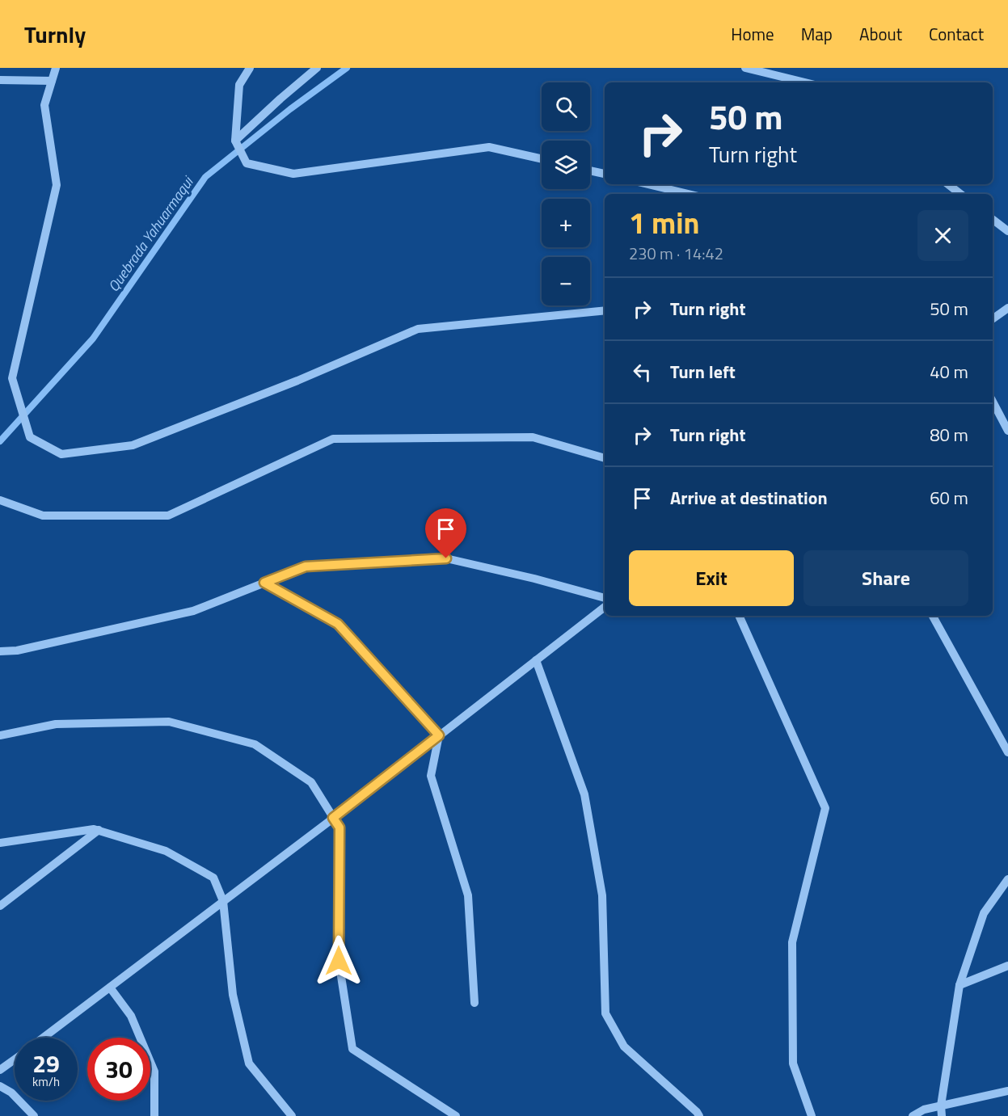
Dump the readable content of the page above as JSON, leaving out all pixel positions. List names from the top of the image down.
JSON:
{
  "water": ["Quebrada Yahuarmaqui"],
  "page": {
    "header": "Turnly",
    "nav": [
      "Home",
      "Map",
      "About",
      "Contact"
    ],
    "map_buttons": ["+", "−"],
    "turn": ["50 m", "Turn right"],
    "heading": ["1 min", "230 m · 14:42"],
    "list": [
      {
        "name": "Turn right",
        "value": "50 m"
      },
      {
        "name": "Turn left",
        "value": "40 m"
      },
      {
        "name": "Turn right",
        "value": "80 m"
      },
      {
        "name": "Arrive at destination",
        "value": "60 m"
      }
    ],
    "buttons": ["Exit", "Share"],
    "speed": "29 km/h",
    "limit": "30"
  }
}
